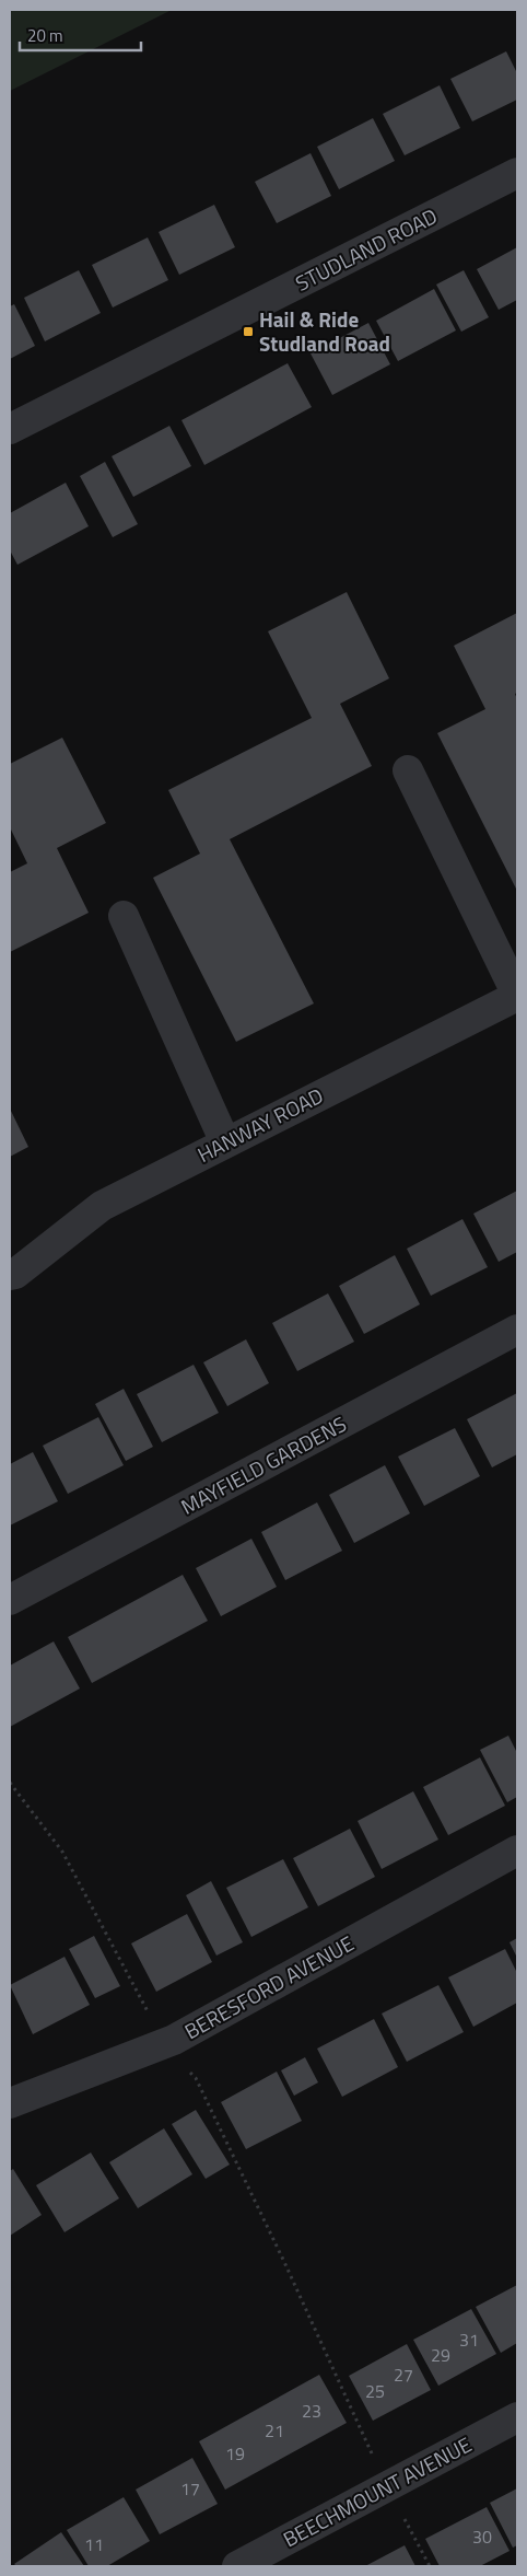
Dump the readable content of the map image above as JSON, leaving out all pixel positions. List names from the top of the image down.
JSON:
{
  "streets": {
    "street": [
      "STUDLAND ROAD",
      "HANWAY ROAD",
      "MAYFIELD GARDENS",
      "BERESFORD AVENUE",
      "BEECHMOUNT AVENUE"
    ]
  },
  "places": {
    "transit": ["Hail & Ride Studland Road"]
  },
  "house_numbers": [
    "31",
    "29",
    "27",
    "25",
    "23",
    "21",
    "19",
    "17",
    "30",
    "11"
  ],
  "scale_bar": "20 m"
}
